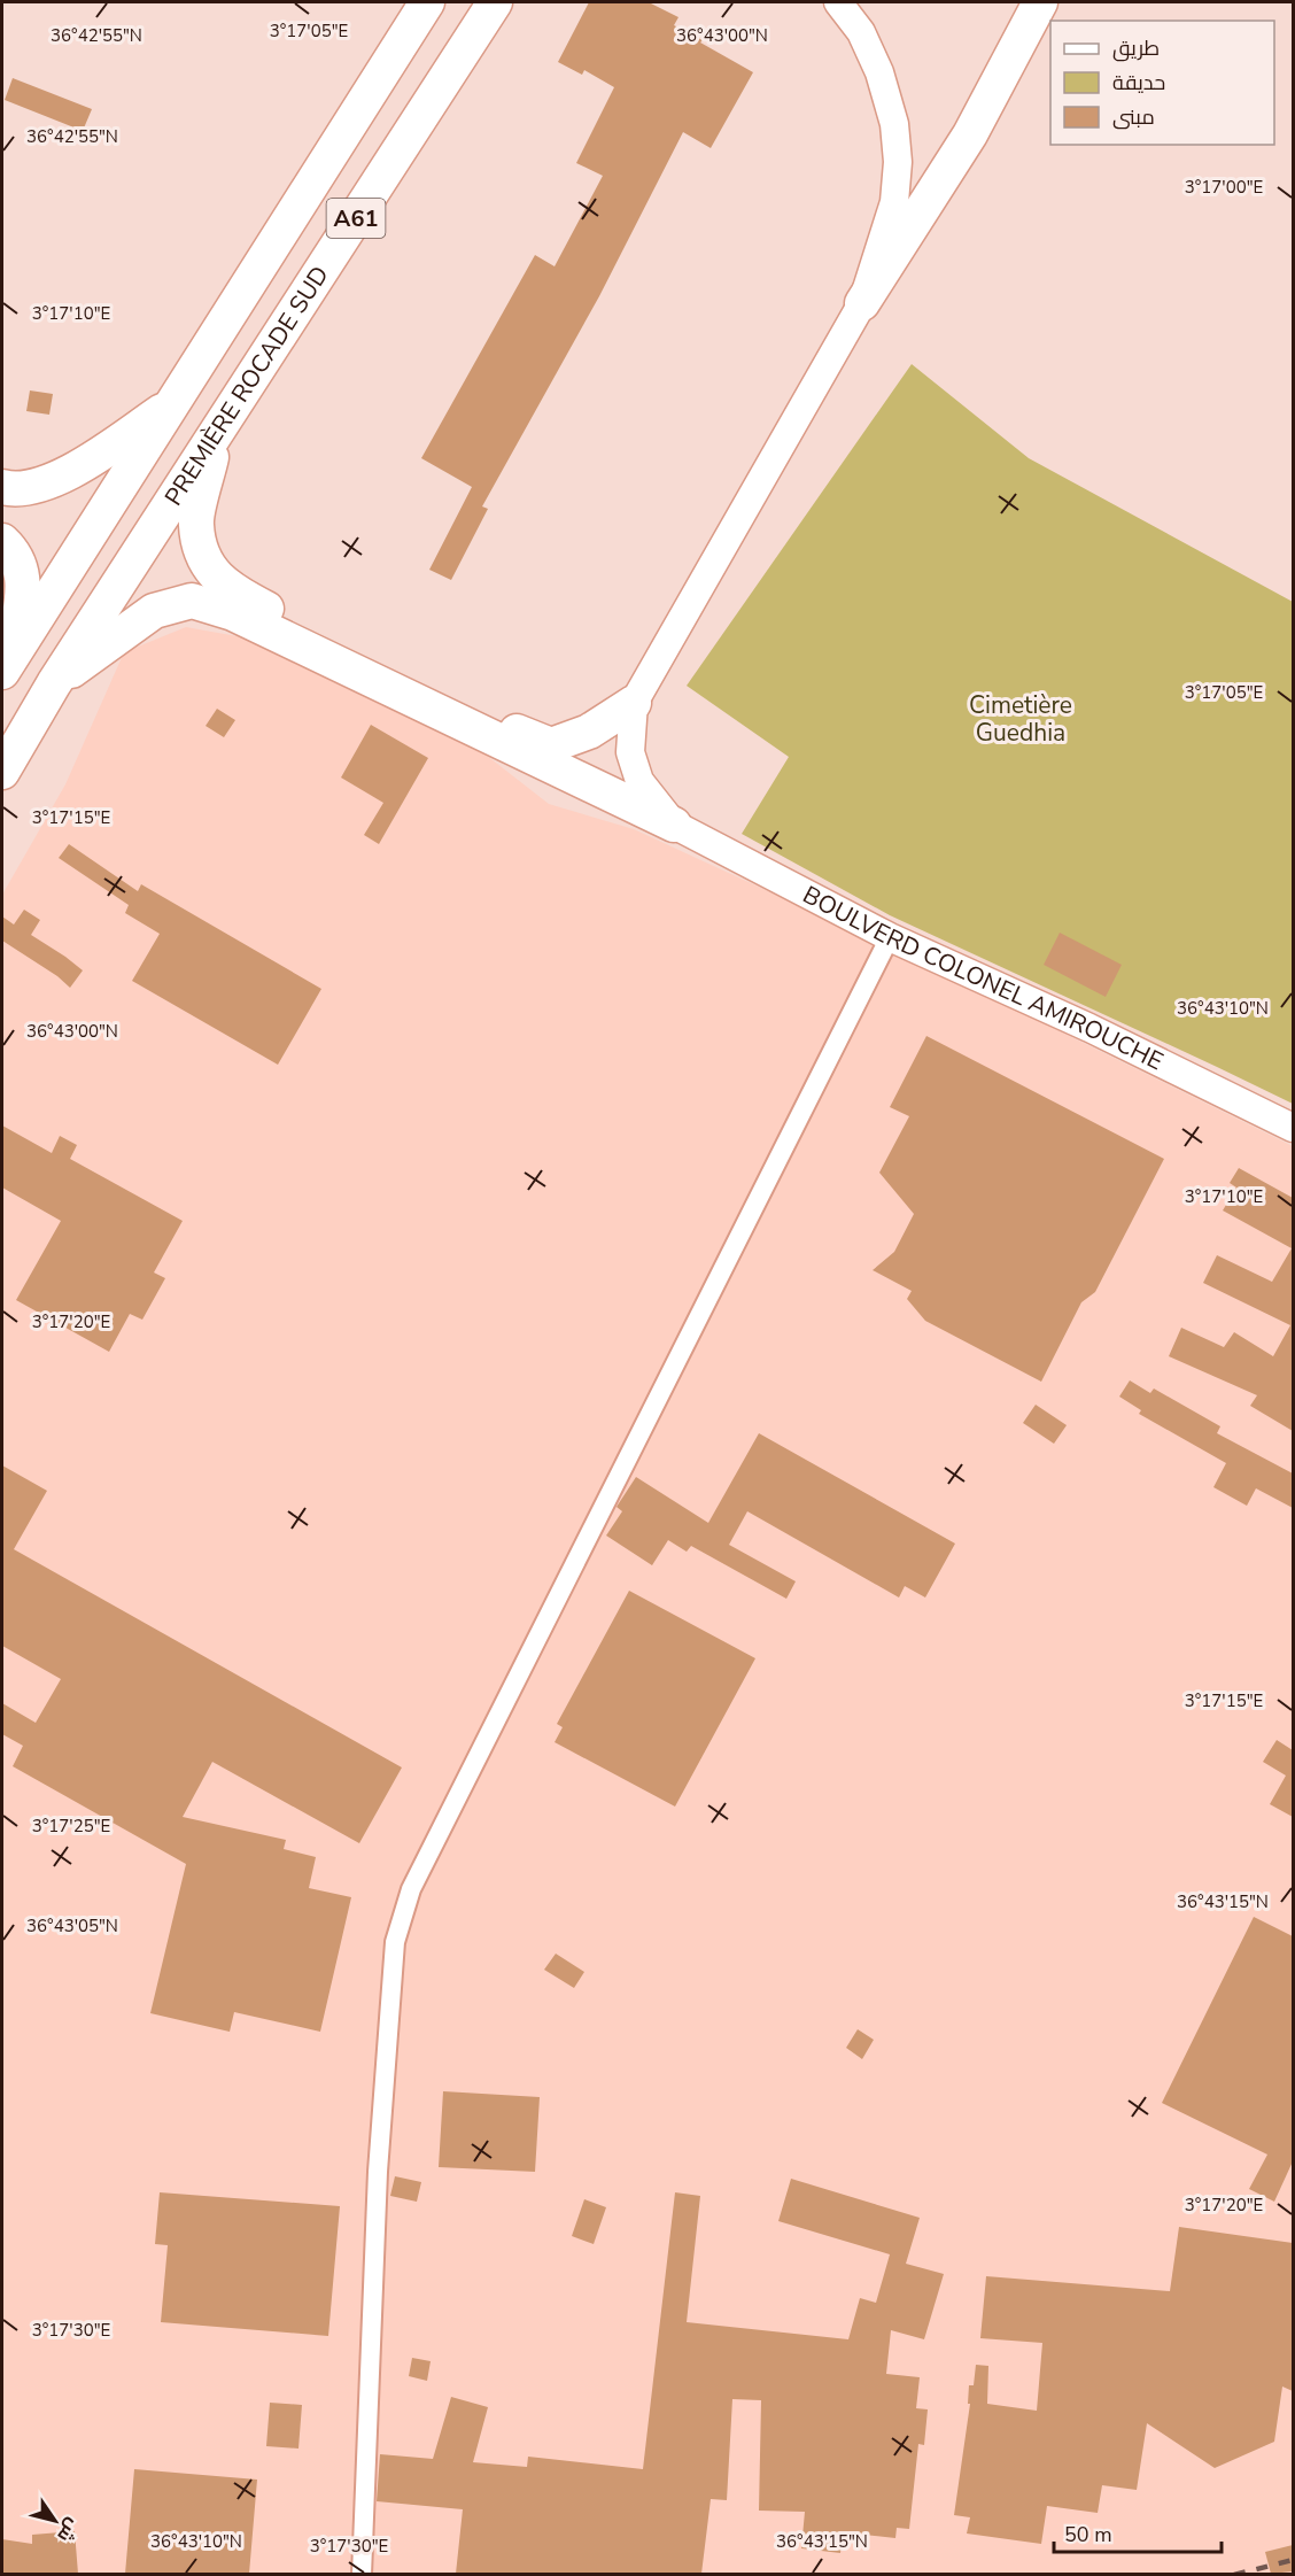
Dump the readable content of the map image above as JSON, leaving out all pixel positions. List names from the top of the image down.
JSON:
{
  "streets": {
    "highway": ["A61", "PREMIÈRE ROCADE SUD"],
    "main road": ["BOULVERD COLONEL AMIROUCHE"]
  },
  "parks": ["Cimetière Guedhia"],
  "legend": ["طريق", "حديقة", "مبنى"],
  "scale_bar": "50 m",
  "north": "bottom right",
  "coordinates": [
    "3°17'05\"E",
    "36°42'55\"N",
    "36°43'00\"N",
    "3°17'00\"E",
    "3°17'10\"E",
    "3°17'15\"E",
    "36°43'10\"N",
    "3°17'20\"E",
    "3°17'25\"E",
    "36°43'15\"N",
    "36°43'05\"N",
    "3°17'30\"E"
  ]
}
